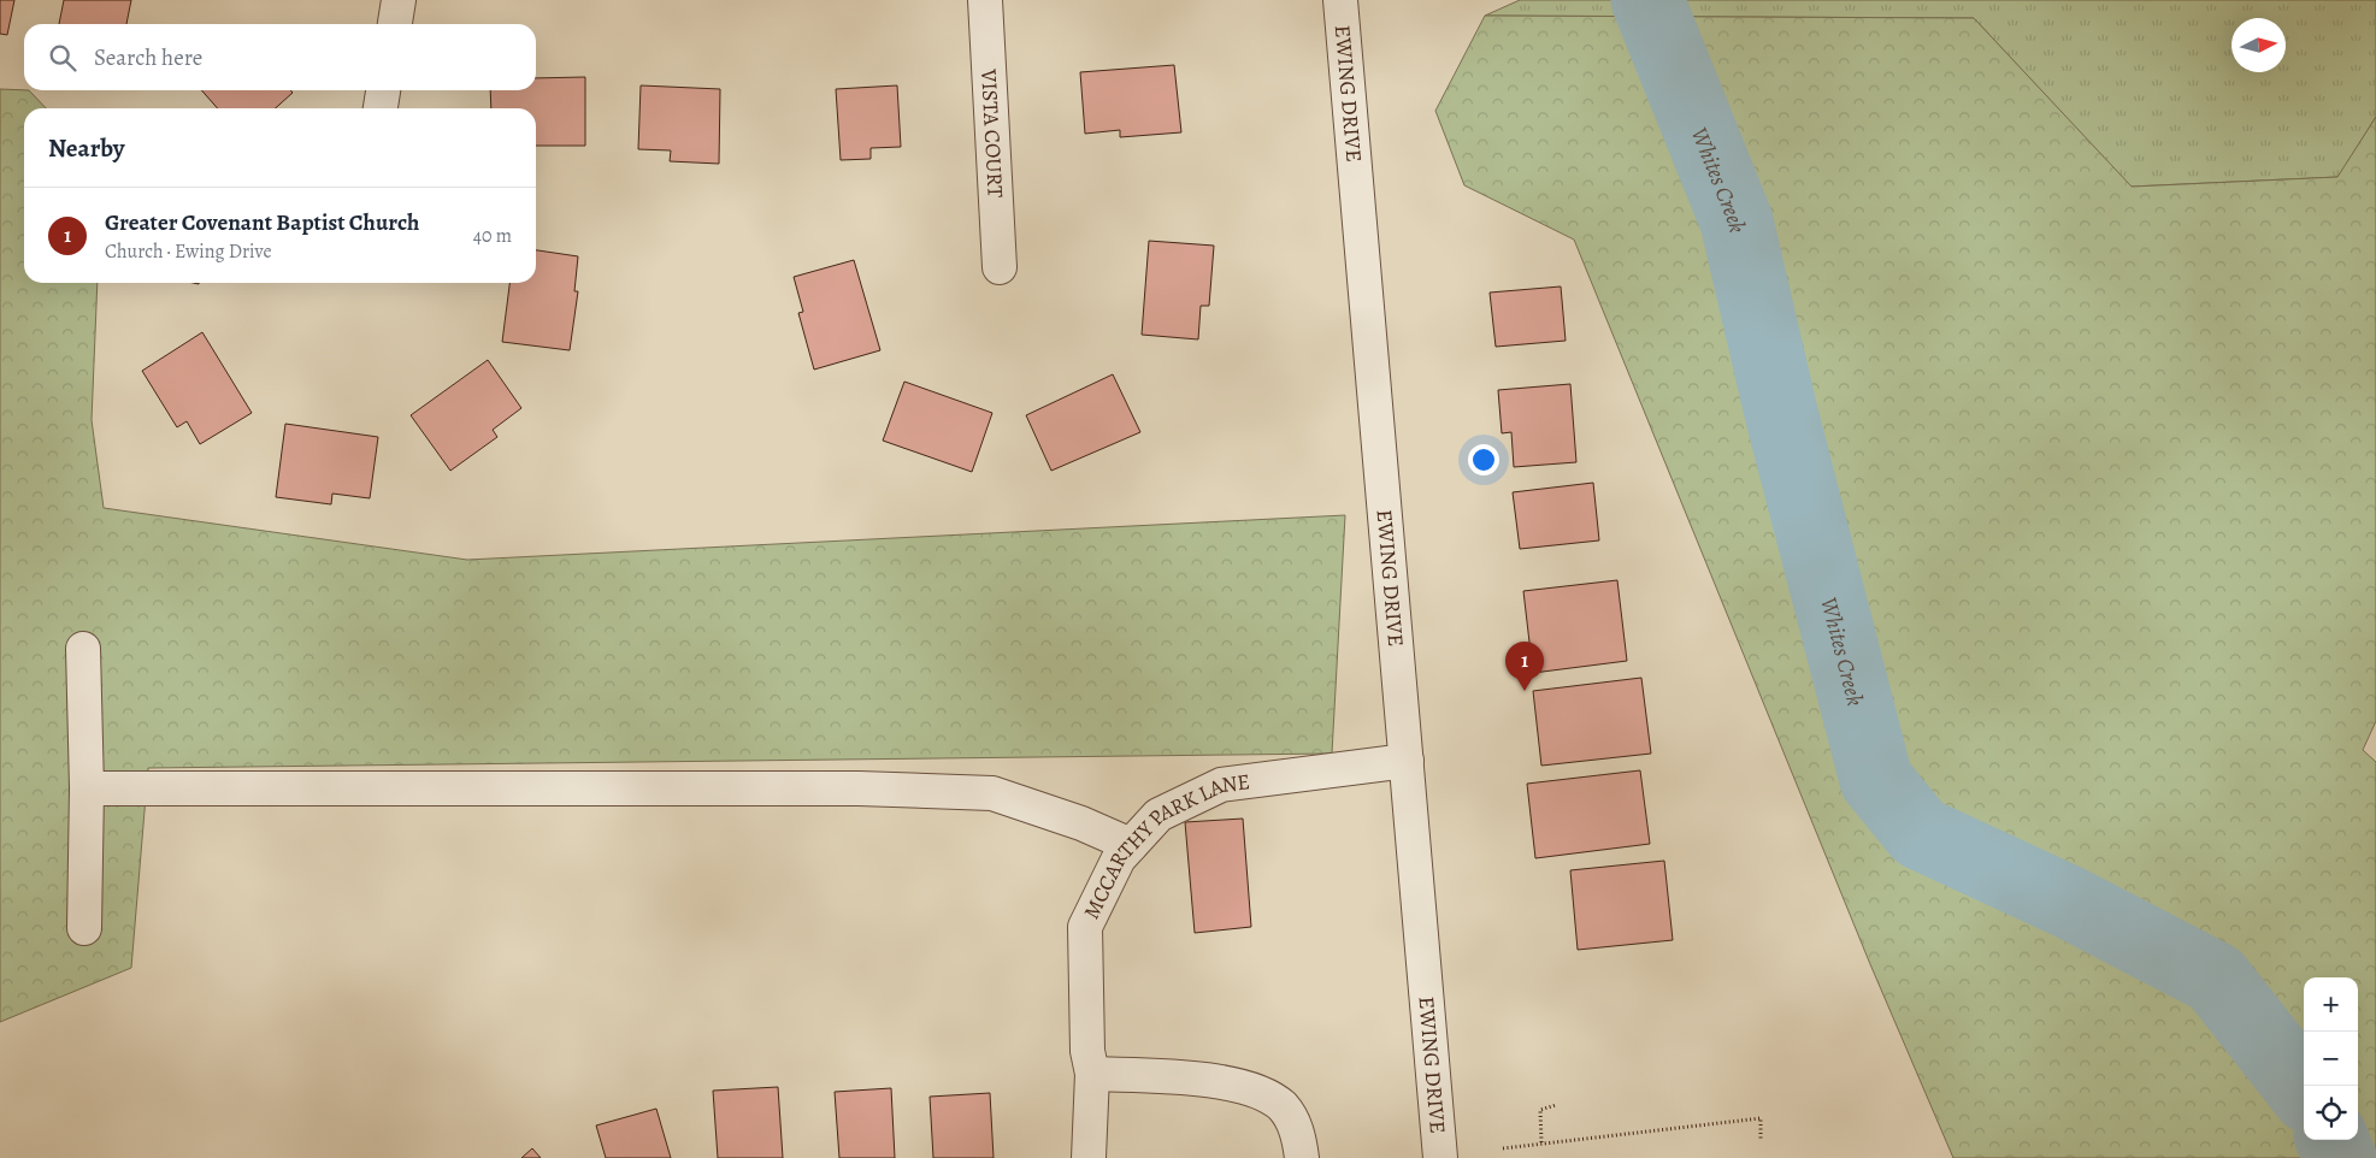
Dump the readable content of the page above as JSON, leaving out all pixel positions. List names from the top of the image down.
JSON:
{
  "streets": {
    "street": ["EWING DRIVE", "VISTA COURT", "MCCARTHY PARK LANE"]
  },
  "crossings": [
    ["EWING DRIVE", "MCCARTHY PARK LANE"]
  ],
  "water": ["Whites Creek"],
  "north": "right",
  "page": {
    "search": "Search here",
    "heading": "Nearby",
    "list": [
      {
        "mark": "1",
        "name": "Greater Covenant Baptist Church",
        "note": "Church · Ewing Drive",
        "value": "40 m"
      }
    ],
    "pins": "1",
    "map_buttons": ["+", "−"]
  }
}
